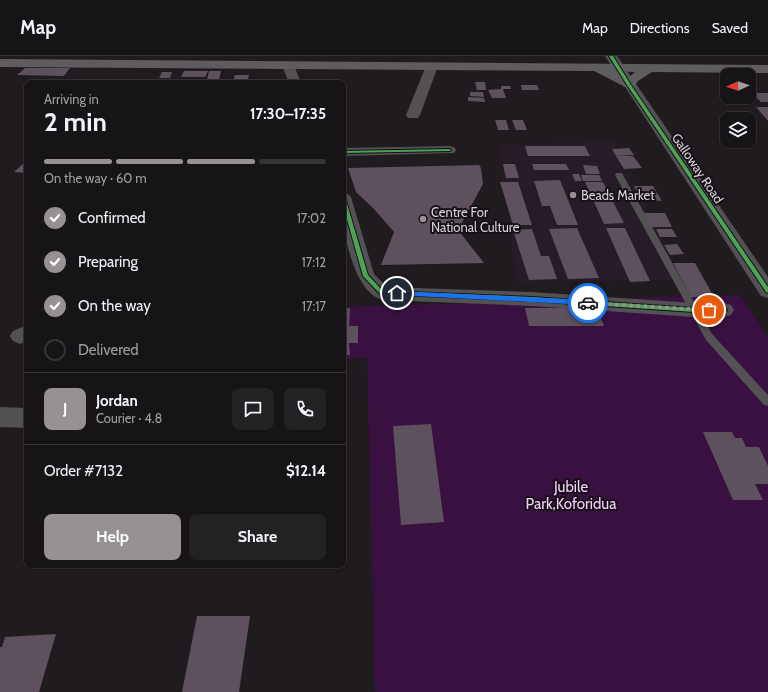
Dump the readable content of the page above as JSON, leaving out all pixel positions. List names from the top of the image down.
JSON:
{
  "streets": {
    "street": ["Galloway Road"]
  },
  "parks": ["Jubile Park,Koforidua"],
  "places": ["Beads Market", "Centre For National Culture"],
  "north": "left",
  "page": {
    "header": "Map",
    "nav": ["Map", "Directions", "Saved"],
    "heading": ["2 min", "Arriving in", "17:30–17:35"],
    "panel": [
      "Jordan",
      "Courier · 4.8",
      "Order #7132",
      "$12.14"
    ],
    "bar": "On the way · 60 m",
    "list": [
      ["Confirmed", "17:02"],
      ["Preparing", "17:12"],
      ["On the way", "17:17"],
      "Delivered"
    ],
    "round": "J",
    "buttons": ["Help", "Share"]
  }
}
